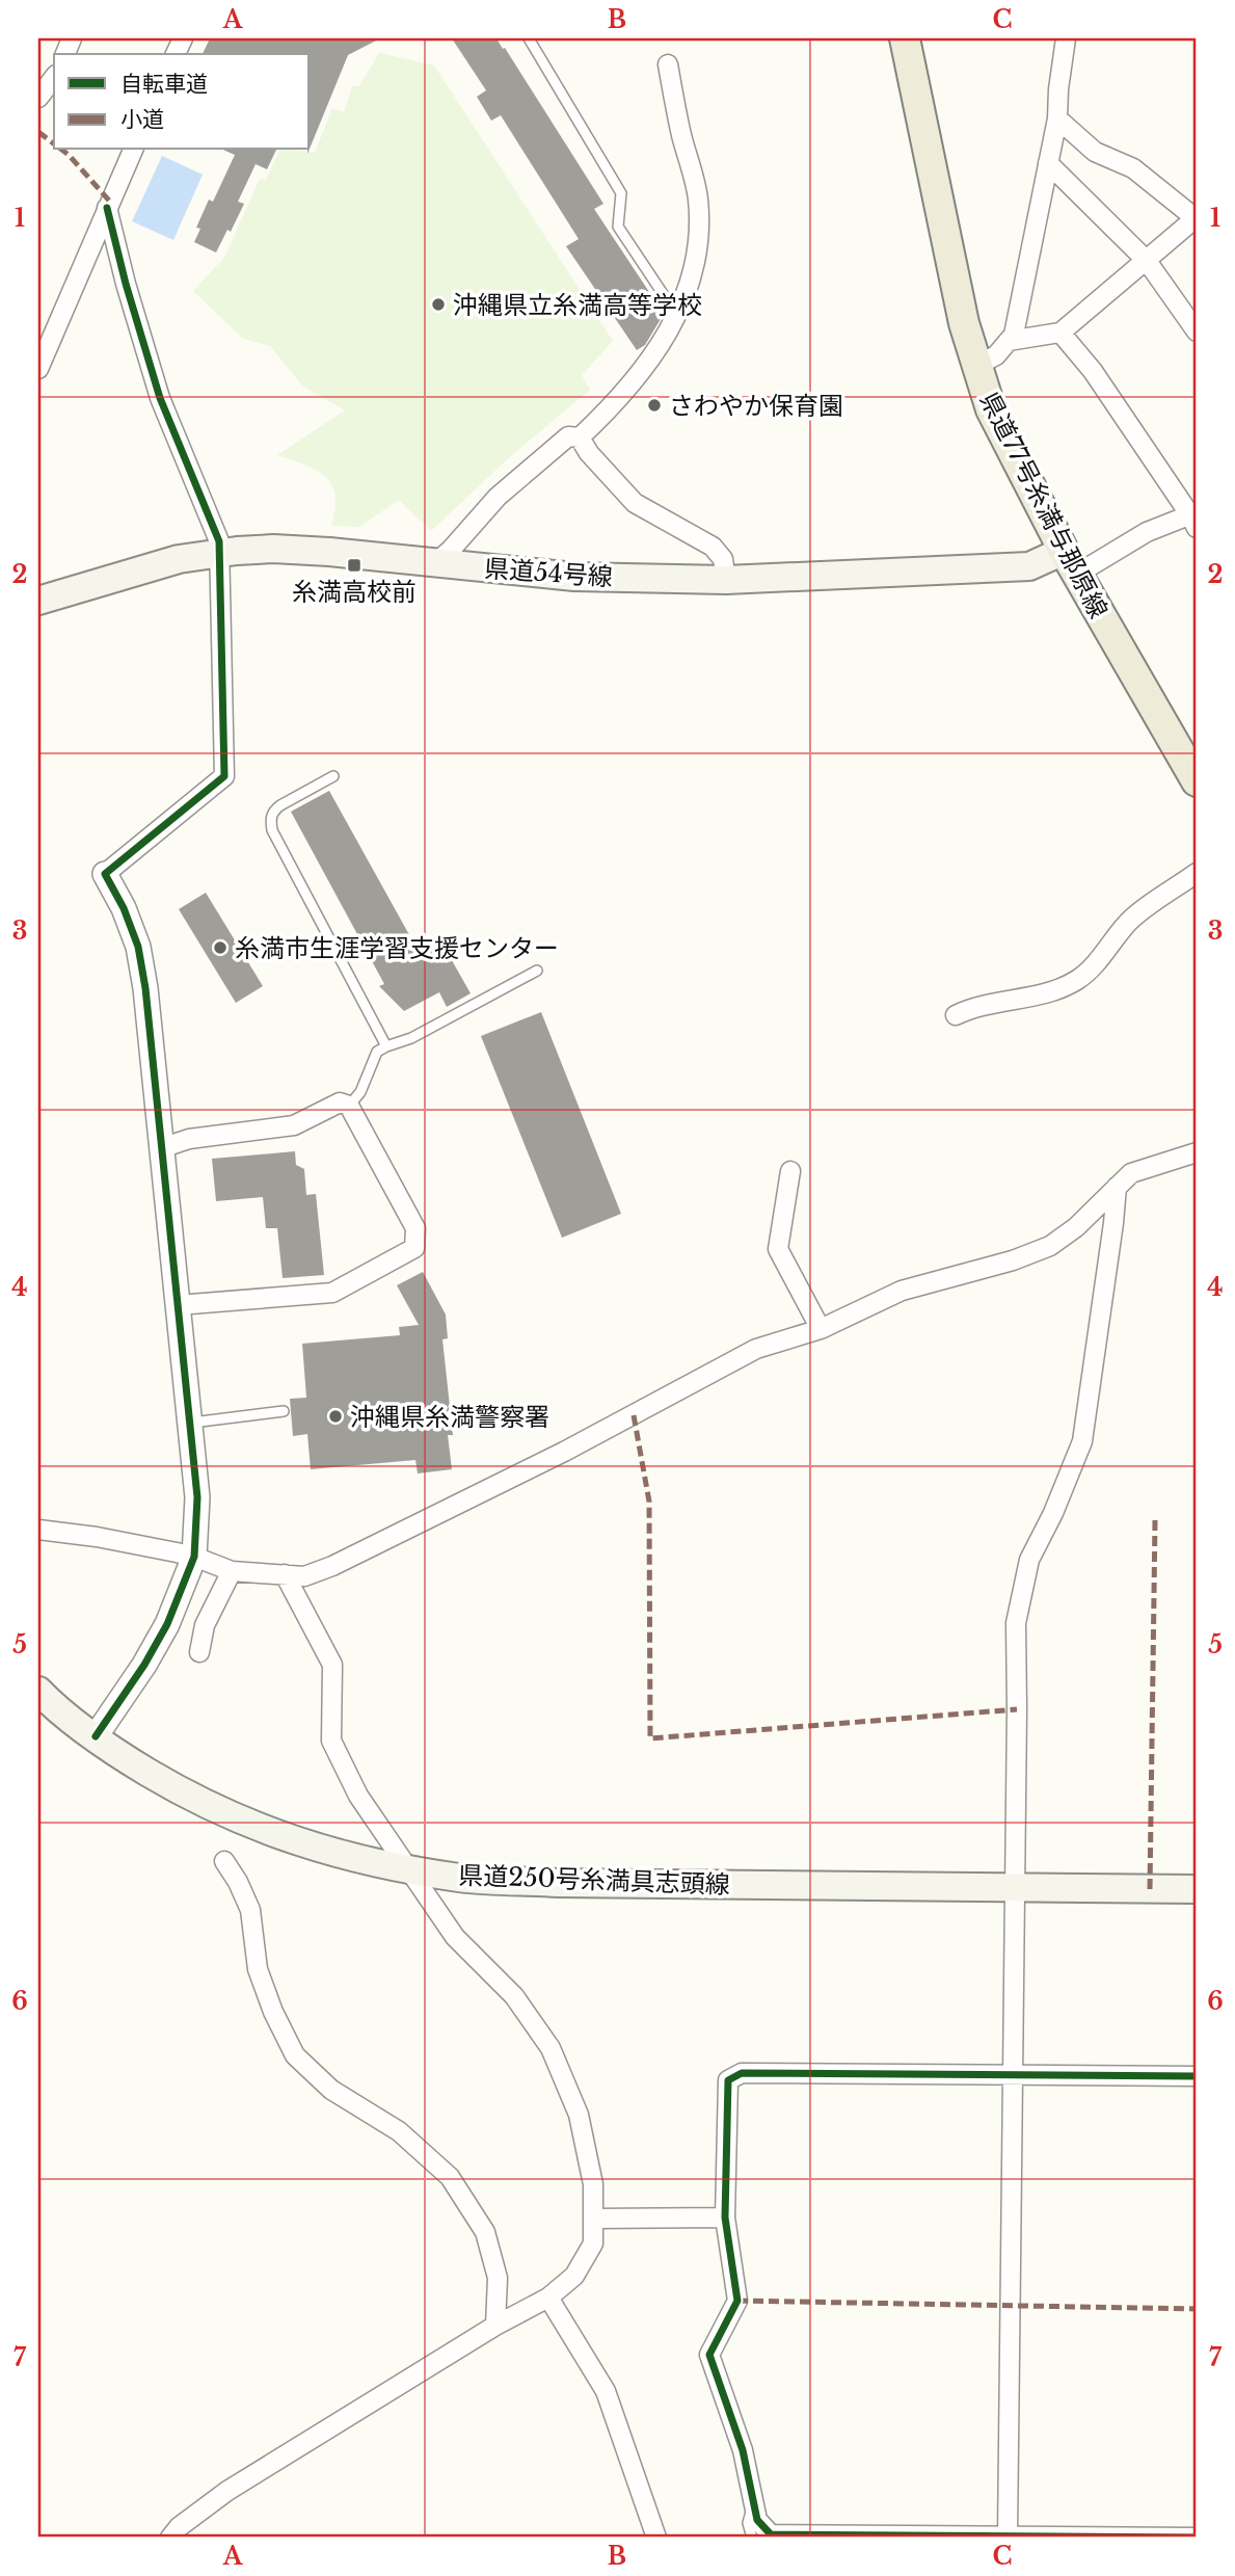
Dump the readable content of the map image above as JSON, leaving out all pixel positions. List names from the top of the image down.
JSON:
{
  "streets": {
    "main road": ["県道77号糸満与那原線", "県道54号線", "県道250号糸満具志頭線"]
  },
  "crossings": [
    ["県道77号糸満与那原線", "県道54号線"]
  ],
  "places": {
    "other": [
      "沖縄県立糸満高等学校",
      "さわやか保育園",
      "糸満市生涯学習支援センター",
      "沖縄県糸満警察署"
    ],
    "transit": ["糸満高校前"]
  },
  "legend": ["自転車道", "小道"],
  "grid": {
    "columns": ["A", "B", "C"],
    "rows": [
      "1",
      "2",
      "3",
      "4",
      "5",
      "6",
      "7"
    ]
  }
}
